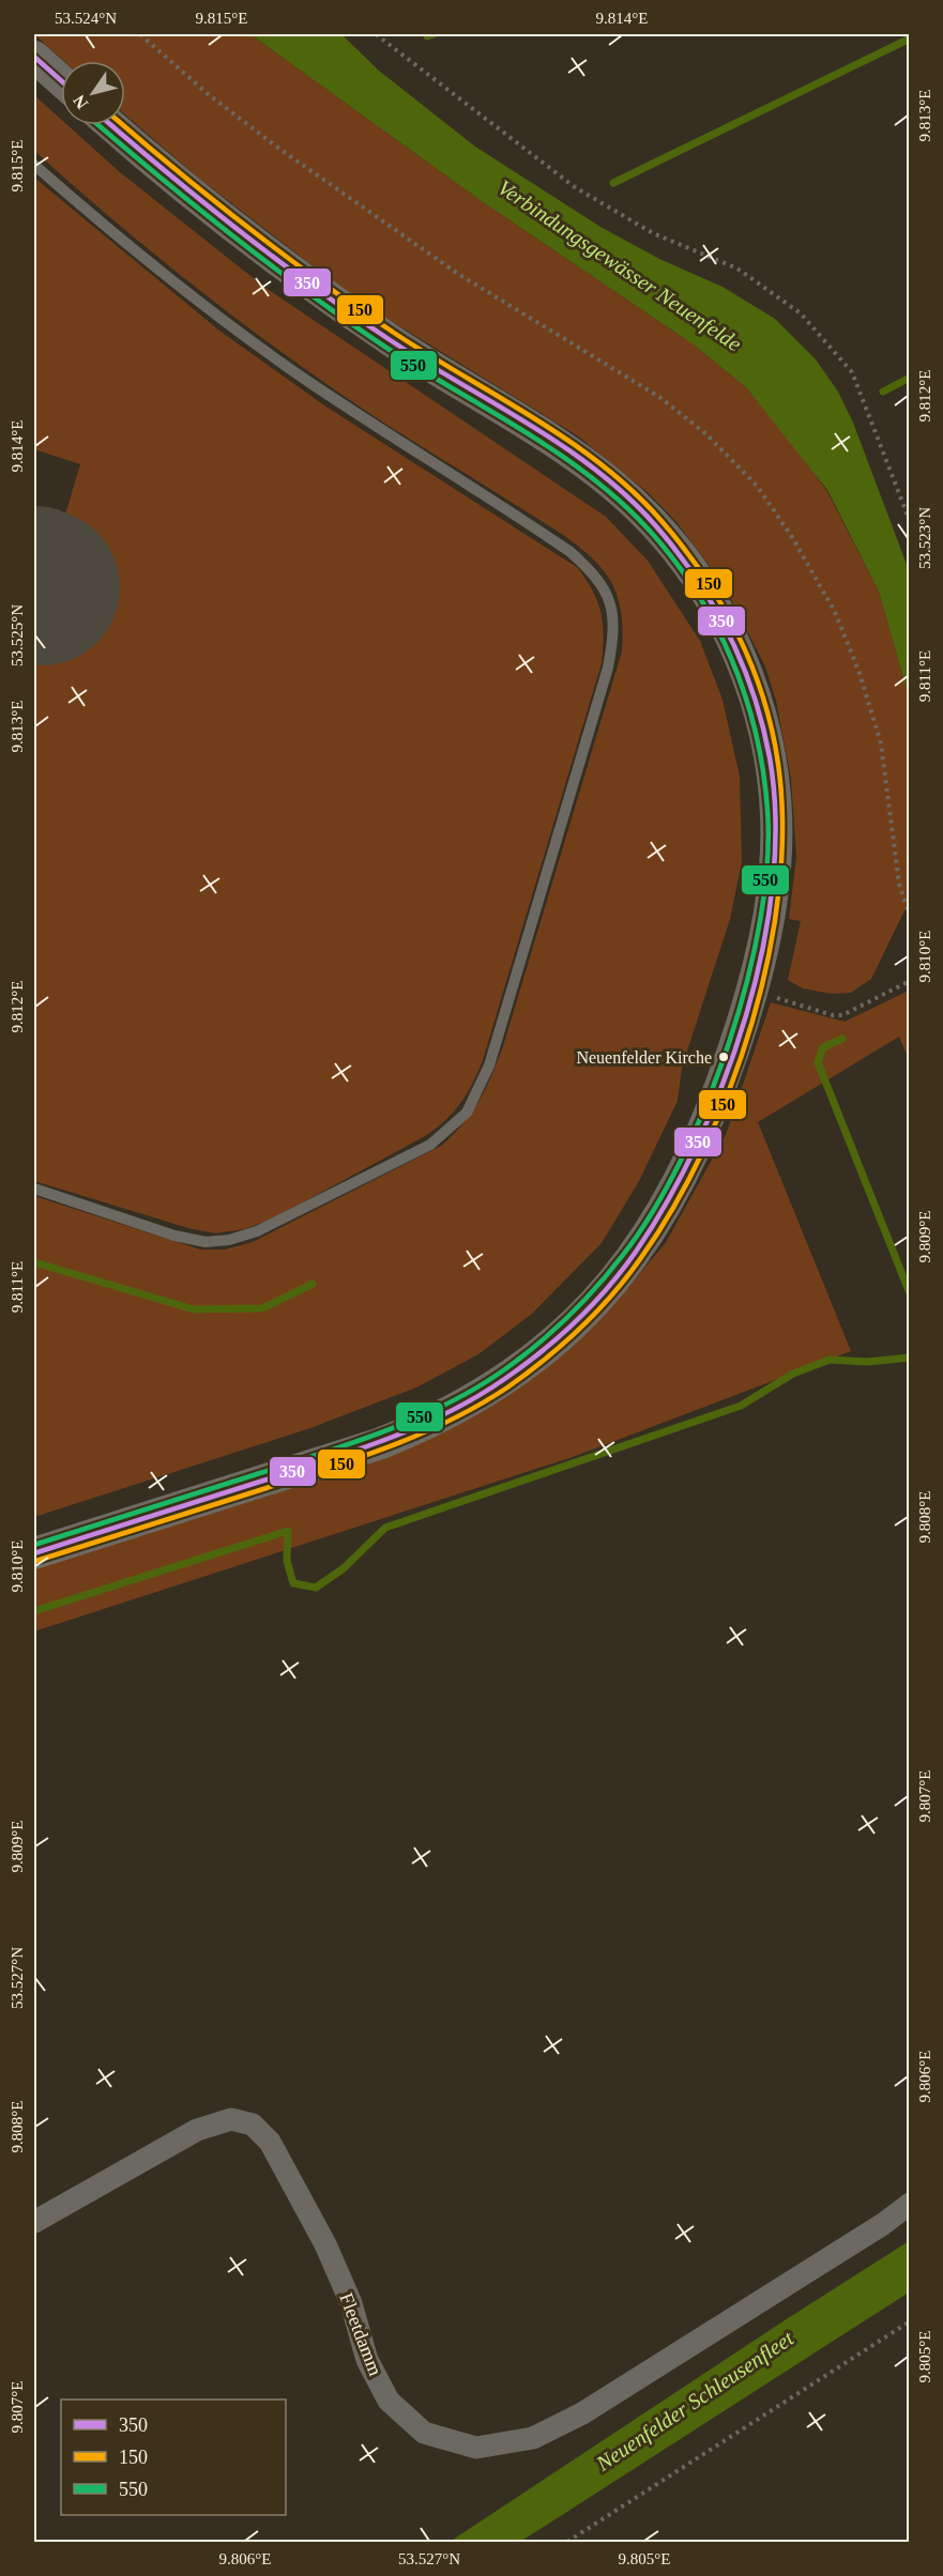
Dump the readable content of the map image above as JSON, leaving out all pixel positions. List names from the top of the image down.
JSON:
{
  "streets": {
    "street": ["Fleetdamm"]
  },
  "water": ["Verbindungsgewässer Neuenfelde", "Neuenfelder Schleusenfleet"],
  "places": ["Neuenfelder Kirche"],
  "lines": ["transit line 350", "transit line 150", "transit line 550"],
  "legend": ["350", "150", "550"],
  "north": "bottom left",
  "coordinates": [
    "53.524°N",
    "9.815°E",
    "9.814°E",
    "9.813°E",
    "9.812°E",
    "53.523°N",
    "53.525°N",
    "9.811°E",
    "9.810°E",
    "9.809°E",
    "9.808°E",
    "9.807°E",
    "53.527°N",
    "9.806°E",
    "9.805°E"
  ]
}
